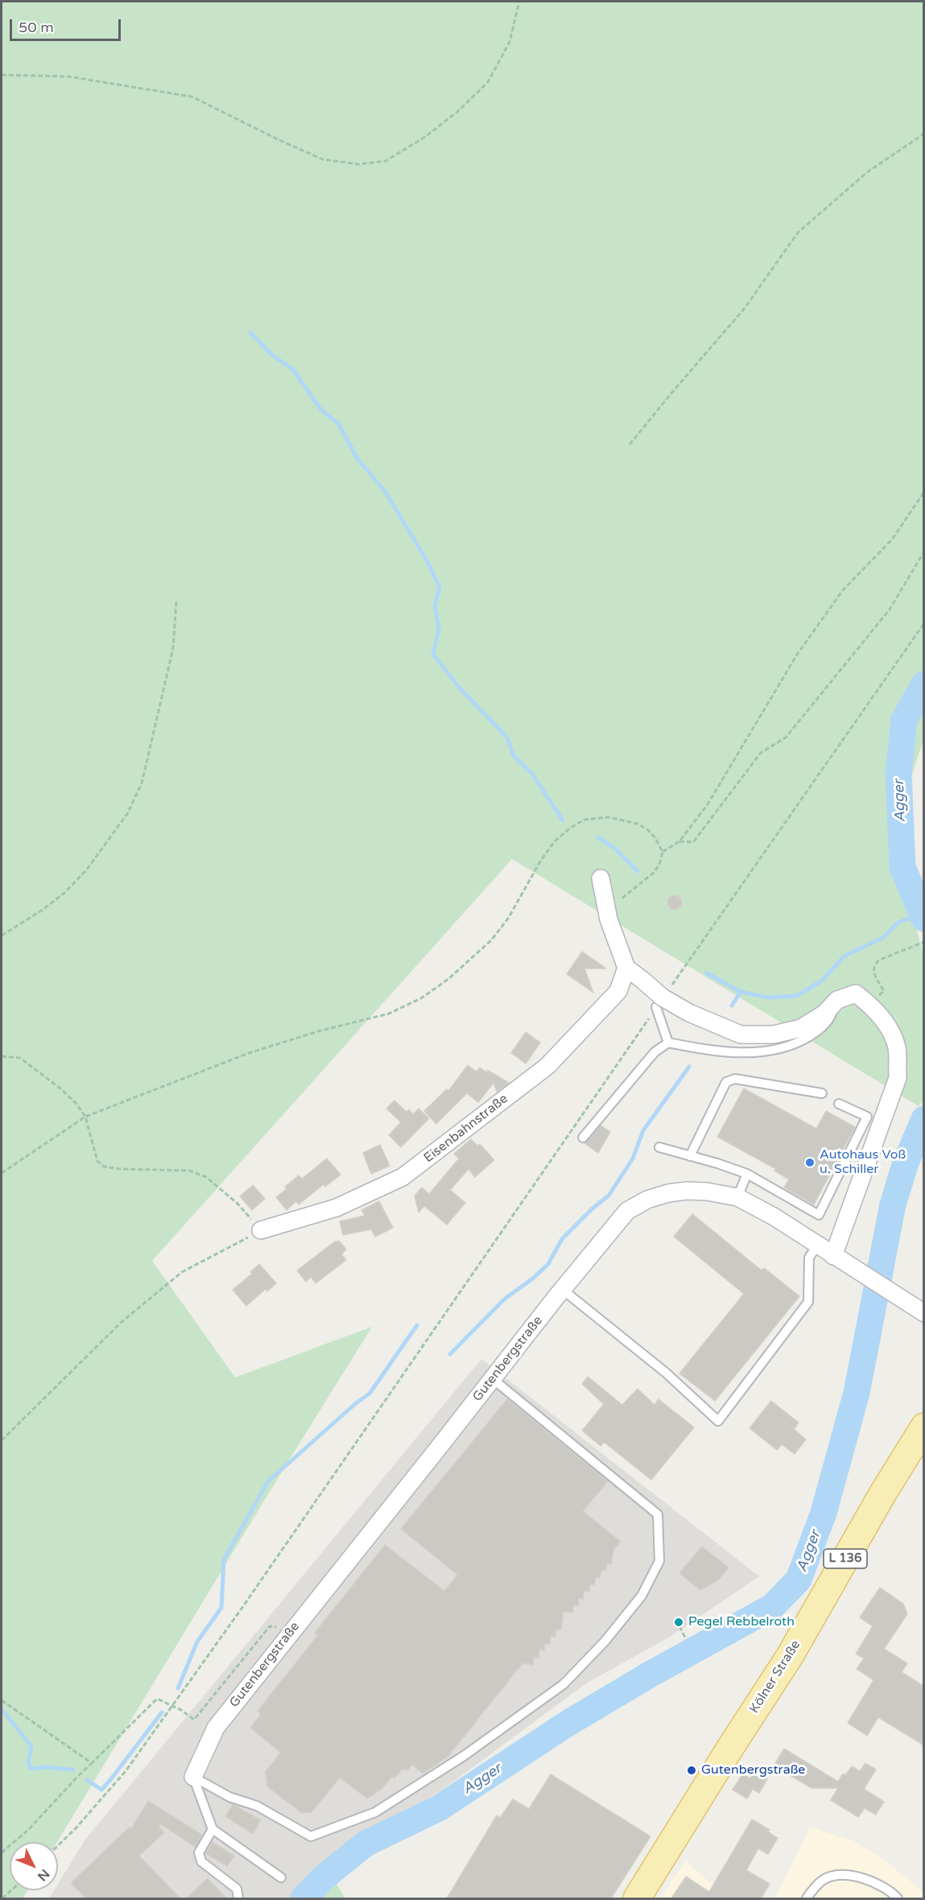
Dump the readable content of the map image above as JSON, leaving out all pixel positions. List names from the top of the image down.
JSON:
{
  "streets": {
    "main road": ["L 136", "Kölner Straße"],
    "street": ["Eisenbahnstraße", "Gutenbergstraße"]
  },
  "water": ["Agger"],
  "places": ["Autohaus Voß u. Schiller", "Pegel Rebbelroth", "Gutenbergstraße"],
  "scale_bar": "50 m",
  "north": "bottom right"
}
